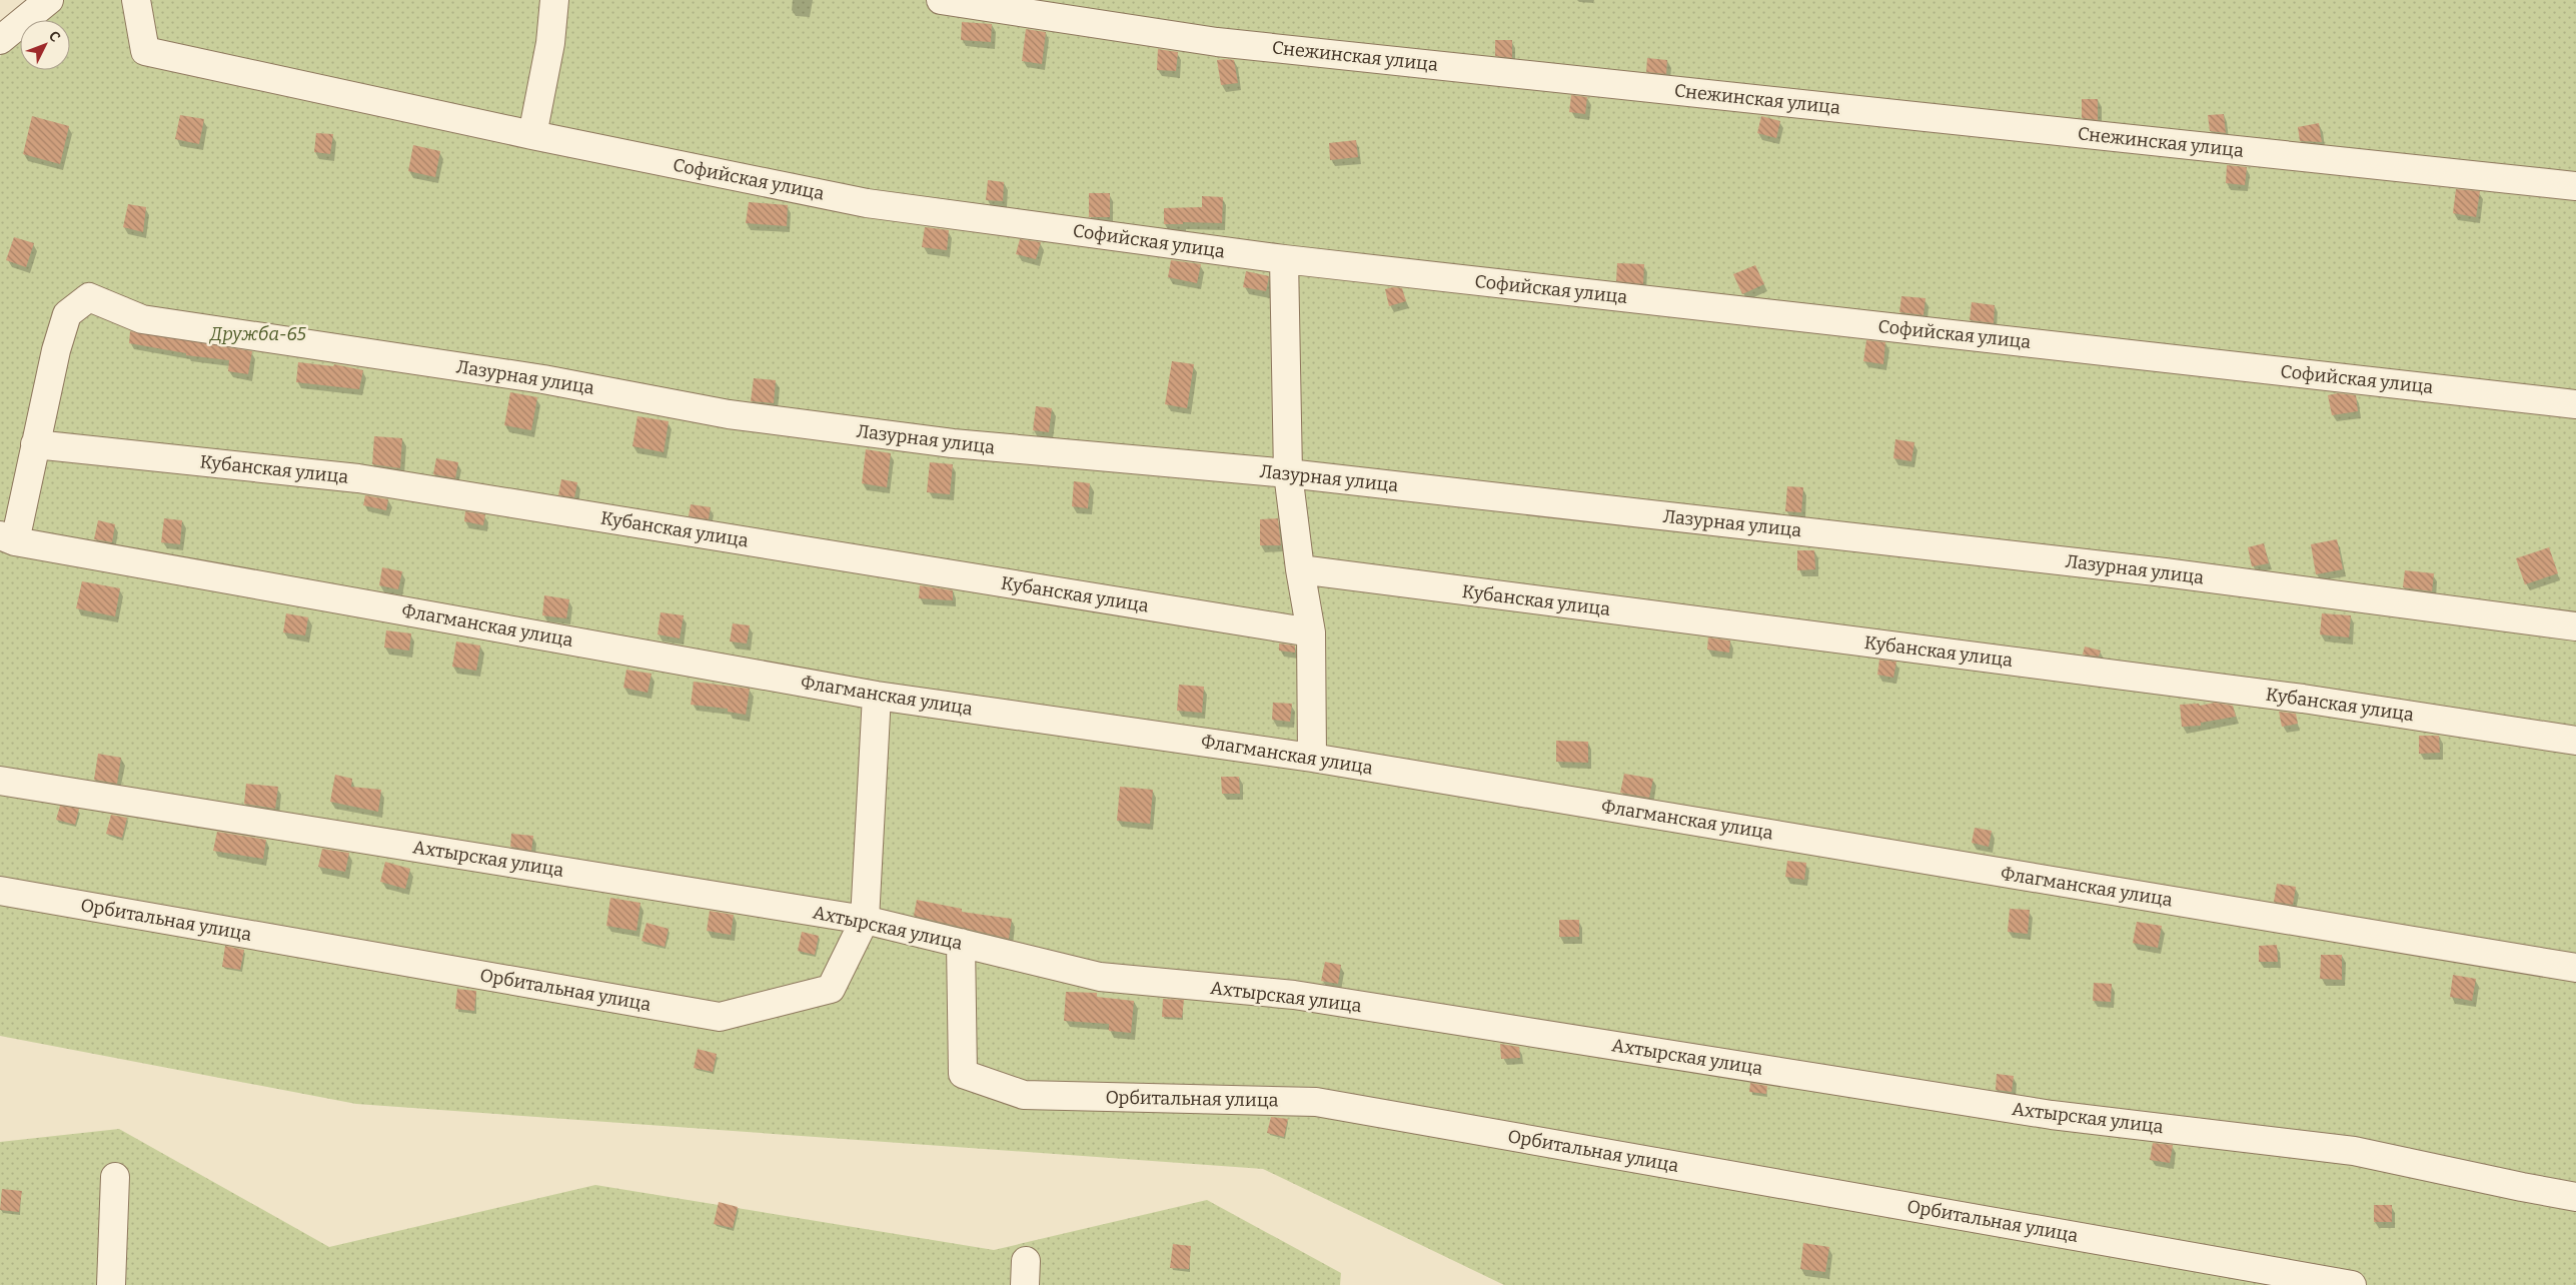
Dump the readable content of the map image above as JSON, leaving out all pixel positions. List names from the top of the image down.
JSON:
{
  "streets": {
    "lane": [
      "Снежинская улица",
      "Софийская улица",
      "Лазурная улица",
      "Кубанская улица",
      "Флагманская улица",
      "Ахтырская улица",
      "Орбитальная улица"
    ]
  },
  "crossings": [
    ["Лазурная улица", "Кубанская улица"],
    ["Флагманская улица", "Орбитальная улица"],
    ["Ахтырская улица", "Орбитальная улица"]
  ],
  "parks": ["Дружба-65"],
  "north": "top right"
}
